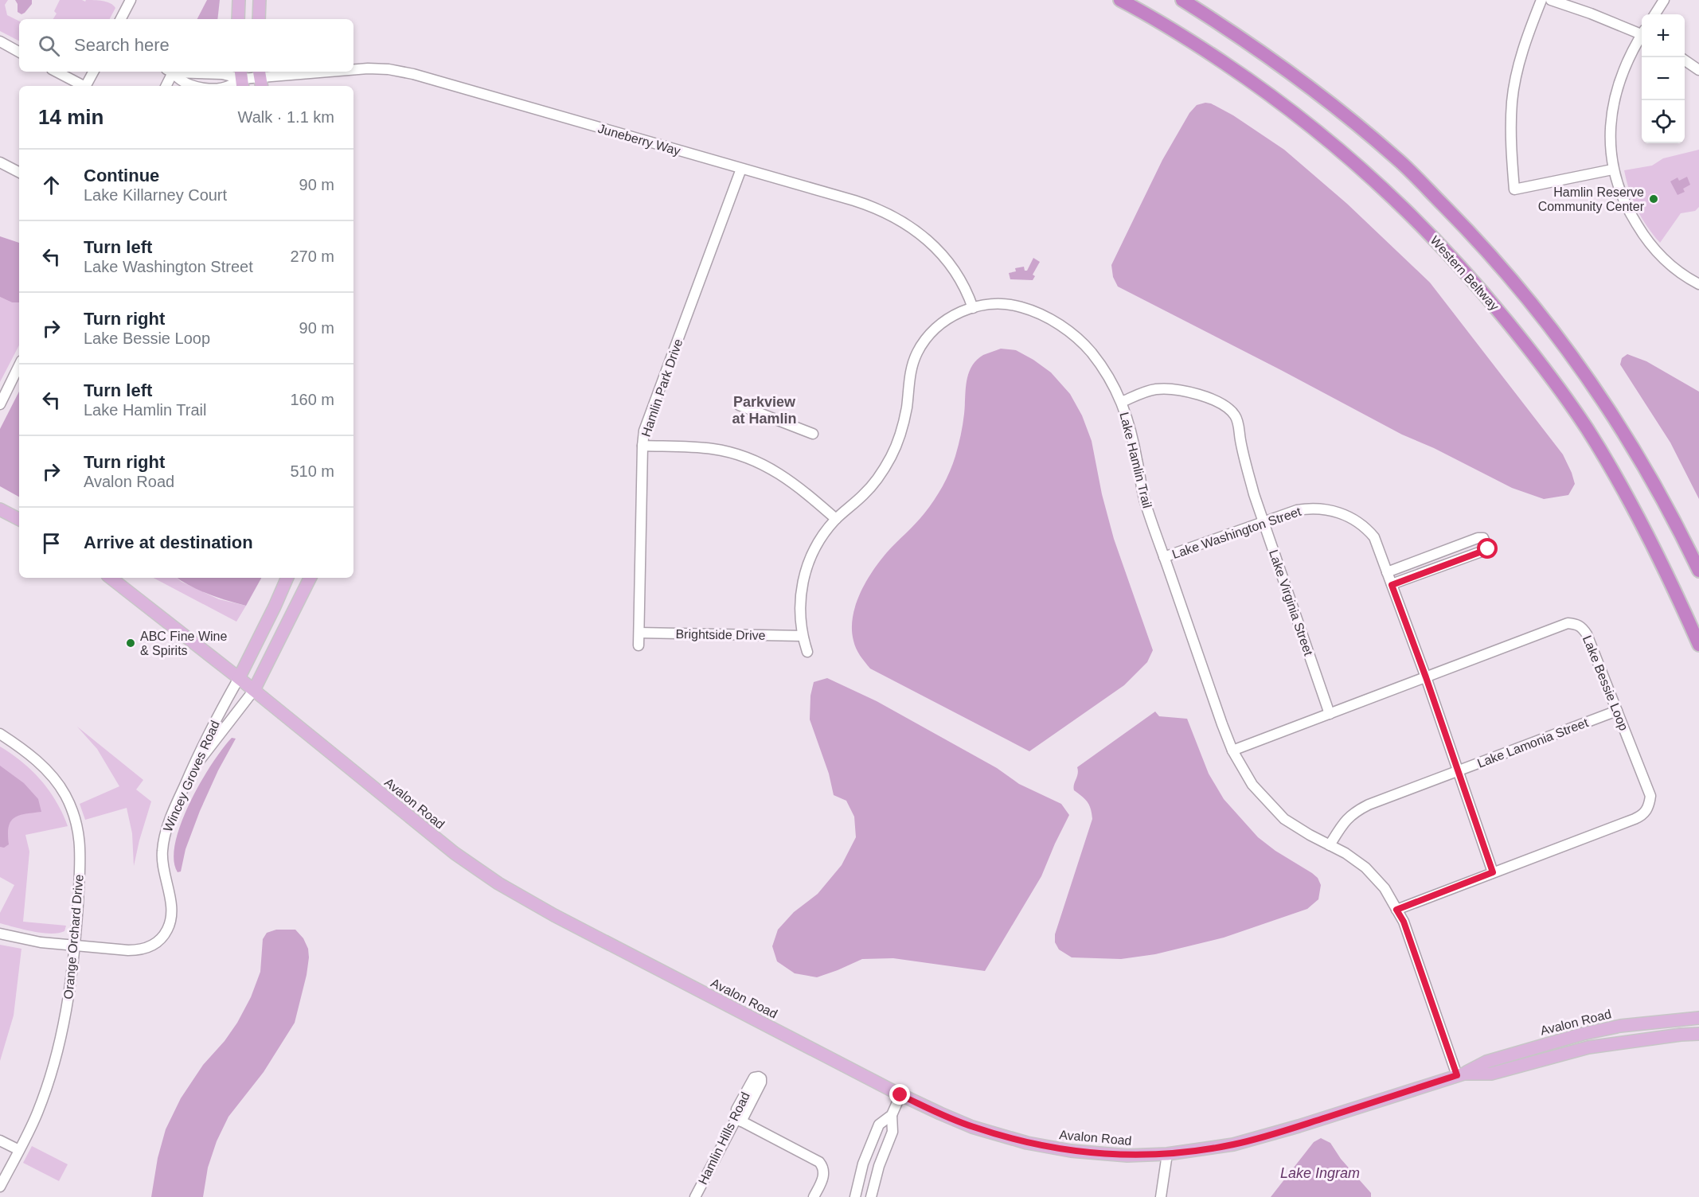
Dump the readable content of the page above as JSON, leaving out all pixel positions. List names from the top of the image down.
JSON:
{
  "streets": {
    "highway": ["Western Beltway"],
    "main road": ["Avalon Road"],
    "street": [
      "Juneberry Way",
      "Hamlin Park Drive",
      "Lake Hamlin Trail",
      "Lake Washington Street",
      "Lake Virginia Street",
      "Brightside Drive",
      "Lake Bessie Loop",
      "Lake Lamonia Street",
      "Wincey Groves Road",
      "Orange Orchard Drive",
      "Hamlin Hills Road"
    ]
  },
  "crossings": [
    ["Juneberry Way", "Hamlin Park Drive"],
    ["Juneberry Way", "Lake Hamlin Trail"],
    ["Hamlin Park Drive", "Brightside Drive"],
    ["Lake Hamlin Trail", "Lake Washington Street"],
    ["Lake Hamlin Trail", "Lake Virginia Street"],
    ["Lake Hamlin Trail", "Brightside Drive"],
    ["Lake Hamlin Trail", "Lake Bessie Loop"],
    ["Lake Hamlin Trail", "Lake Lamonia Street"],
    ["Lake Hamlin Trail", "Avalon Road"],
    ["Lake Washington Street", "Lake Virginia Street"],
    ["Lake Washington Street", "Lake Bessie Loop"],
    ["Lake Washington Street", "Lake Lamonia Street"],
    ["Lake Virginia Street", "Lake Bessie Loop"],
    ["Lake Bessie Loop", "Lake Lamonia Street"],
    ["Wincey Groves Road", "Avalon Road"],
    ["Wincey Groves Road", "Orange Orchard Drive"]
  ],
  "districts": ["Parkview at Hamlin"],
  "water": ["Lake Ingram"],
  "places": ["Hamlin Reserve Community Center", "ABC Fine Wine & Spirits"],
  "page": {
    "map_buttons": ["+", "−"],
    "search": "Search here",
    "heading": ["14 min", "Walk · 1.1 km"],
    "list": [
      ["Continue", "Lake Killarney Court", "90 m"],
      ["Turn left", "Lake Washington Street", "270 m"],
      ["Turn right", "Lake Bessie Loop", "90 m"],
      ["Turn left", "Lake Hamlin Trail", "160 m"],
      ["Turn right", "Avalon Road", "510 m"],
      "Arrive at destination"
    ]
  }
}
